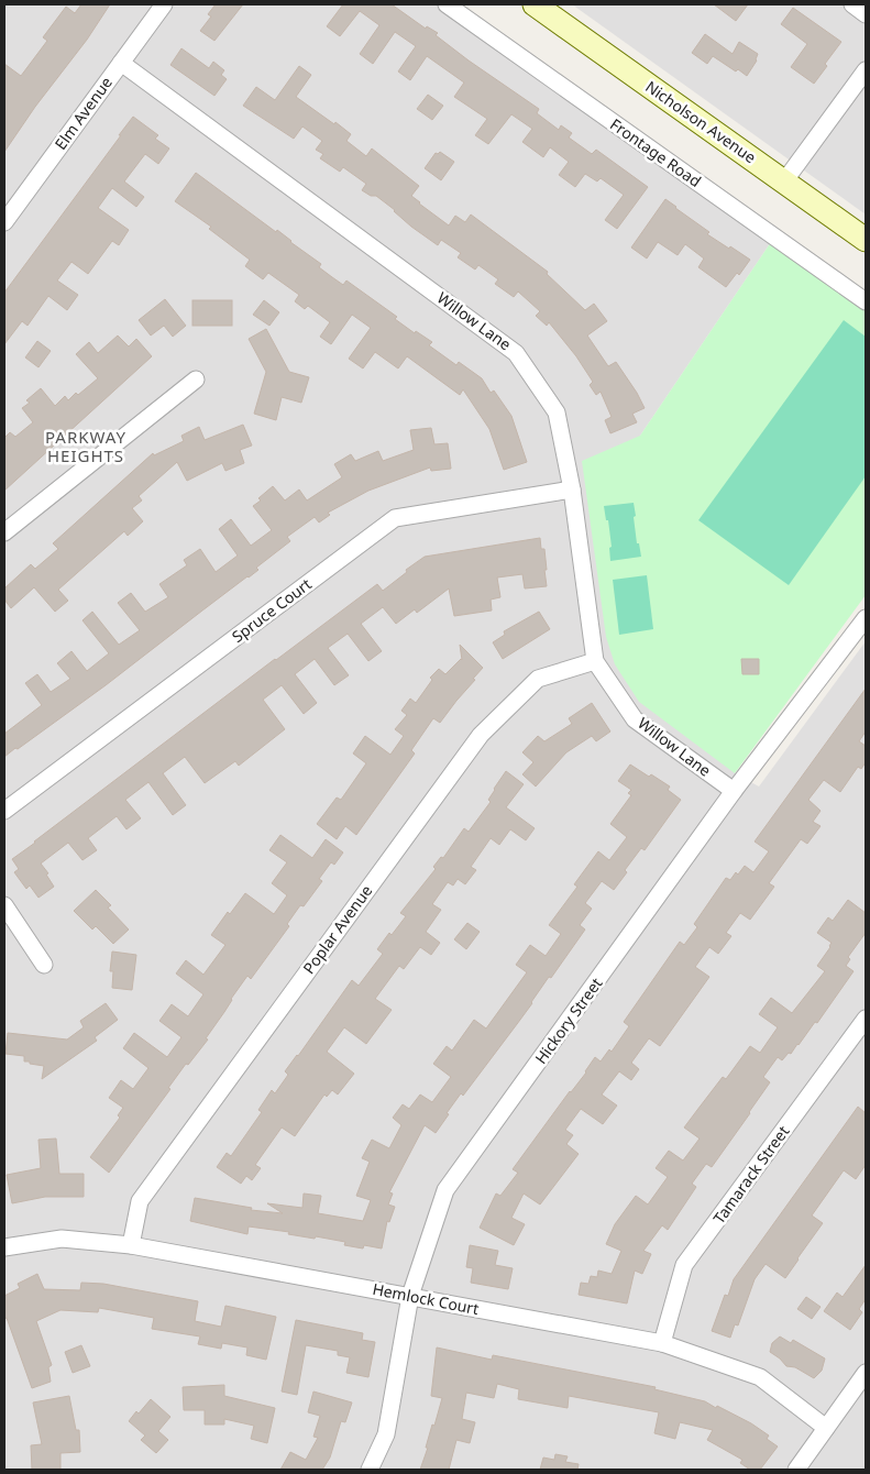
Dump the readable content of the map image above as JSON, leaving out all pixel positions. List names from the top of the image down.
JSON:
{
  "streets": {
    "main road": ["Nicholson Avenue"],
    "street": [
      "Elm Avenue",
      "Frontage Road",
      "Willow Lane",
      "Spruce Court",
      "Poplar Avenue",
      "Hickory Street",
      "Tamarack Street",
      "Hemlock Court"
    ]
  },
  "crossings": [
    ["Elm Avenue", "Willow Lane"],
    ["Willow Lane", "Spruce Court"],
    ["Willow Lane", "Poplar Avenue"],
    ["Willow Lane", "Hickory Street"],
    ["Poplar Avenue", "Hemlock Court"],
    ["Hickory Street", "Hemlock Court"],
    ["Tamarack Street", "Hemlock Court"]
  ],
  "districts": ["PARKWAY HEIGHTS"]
}
